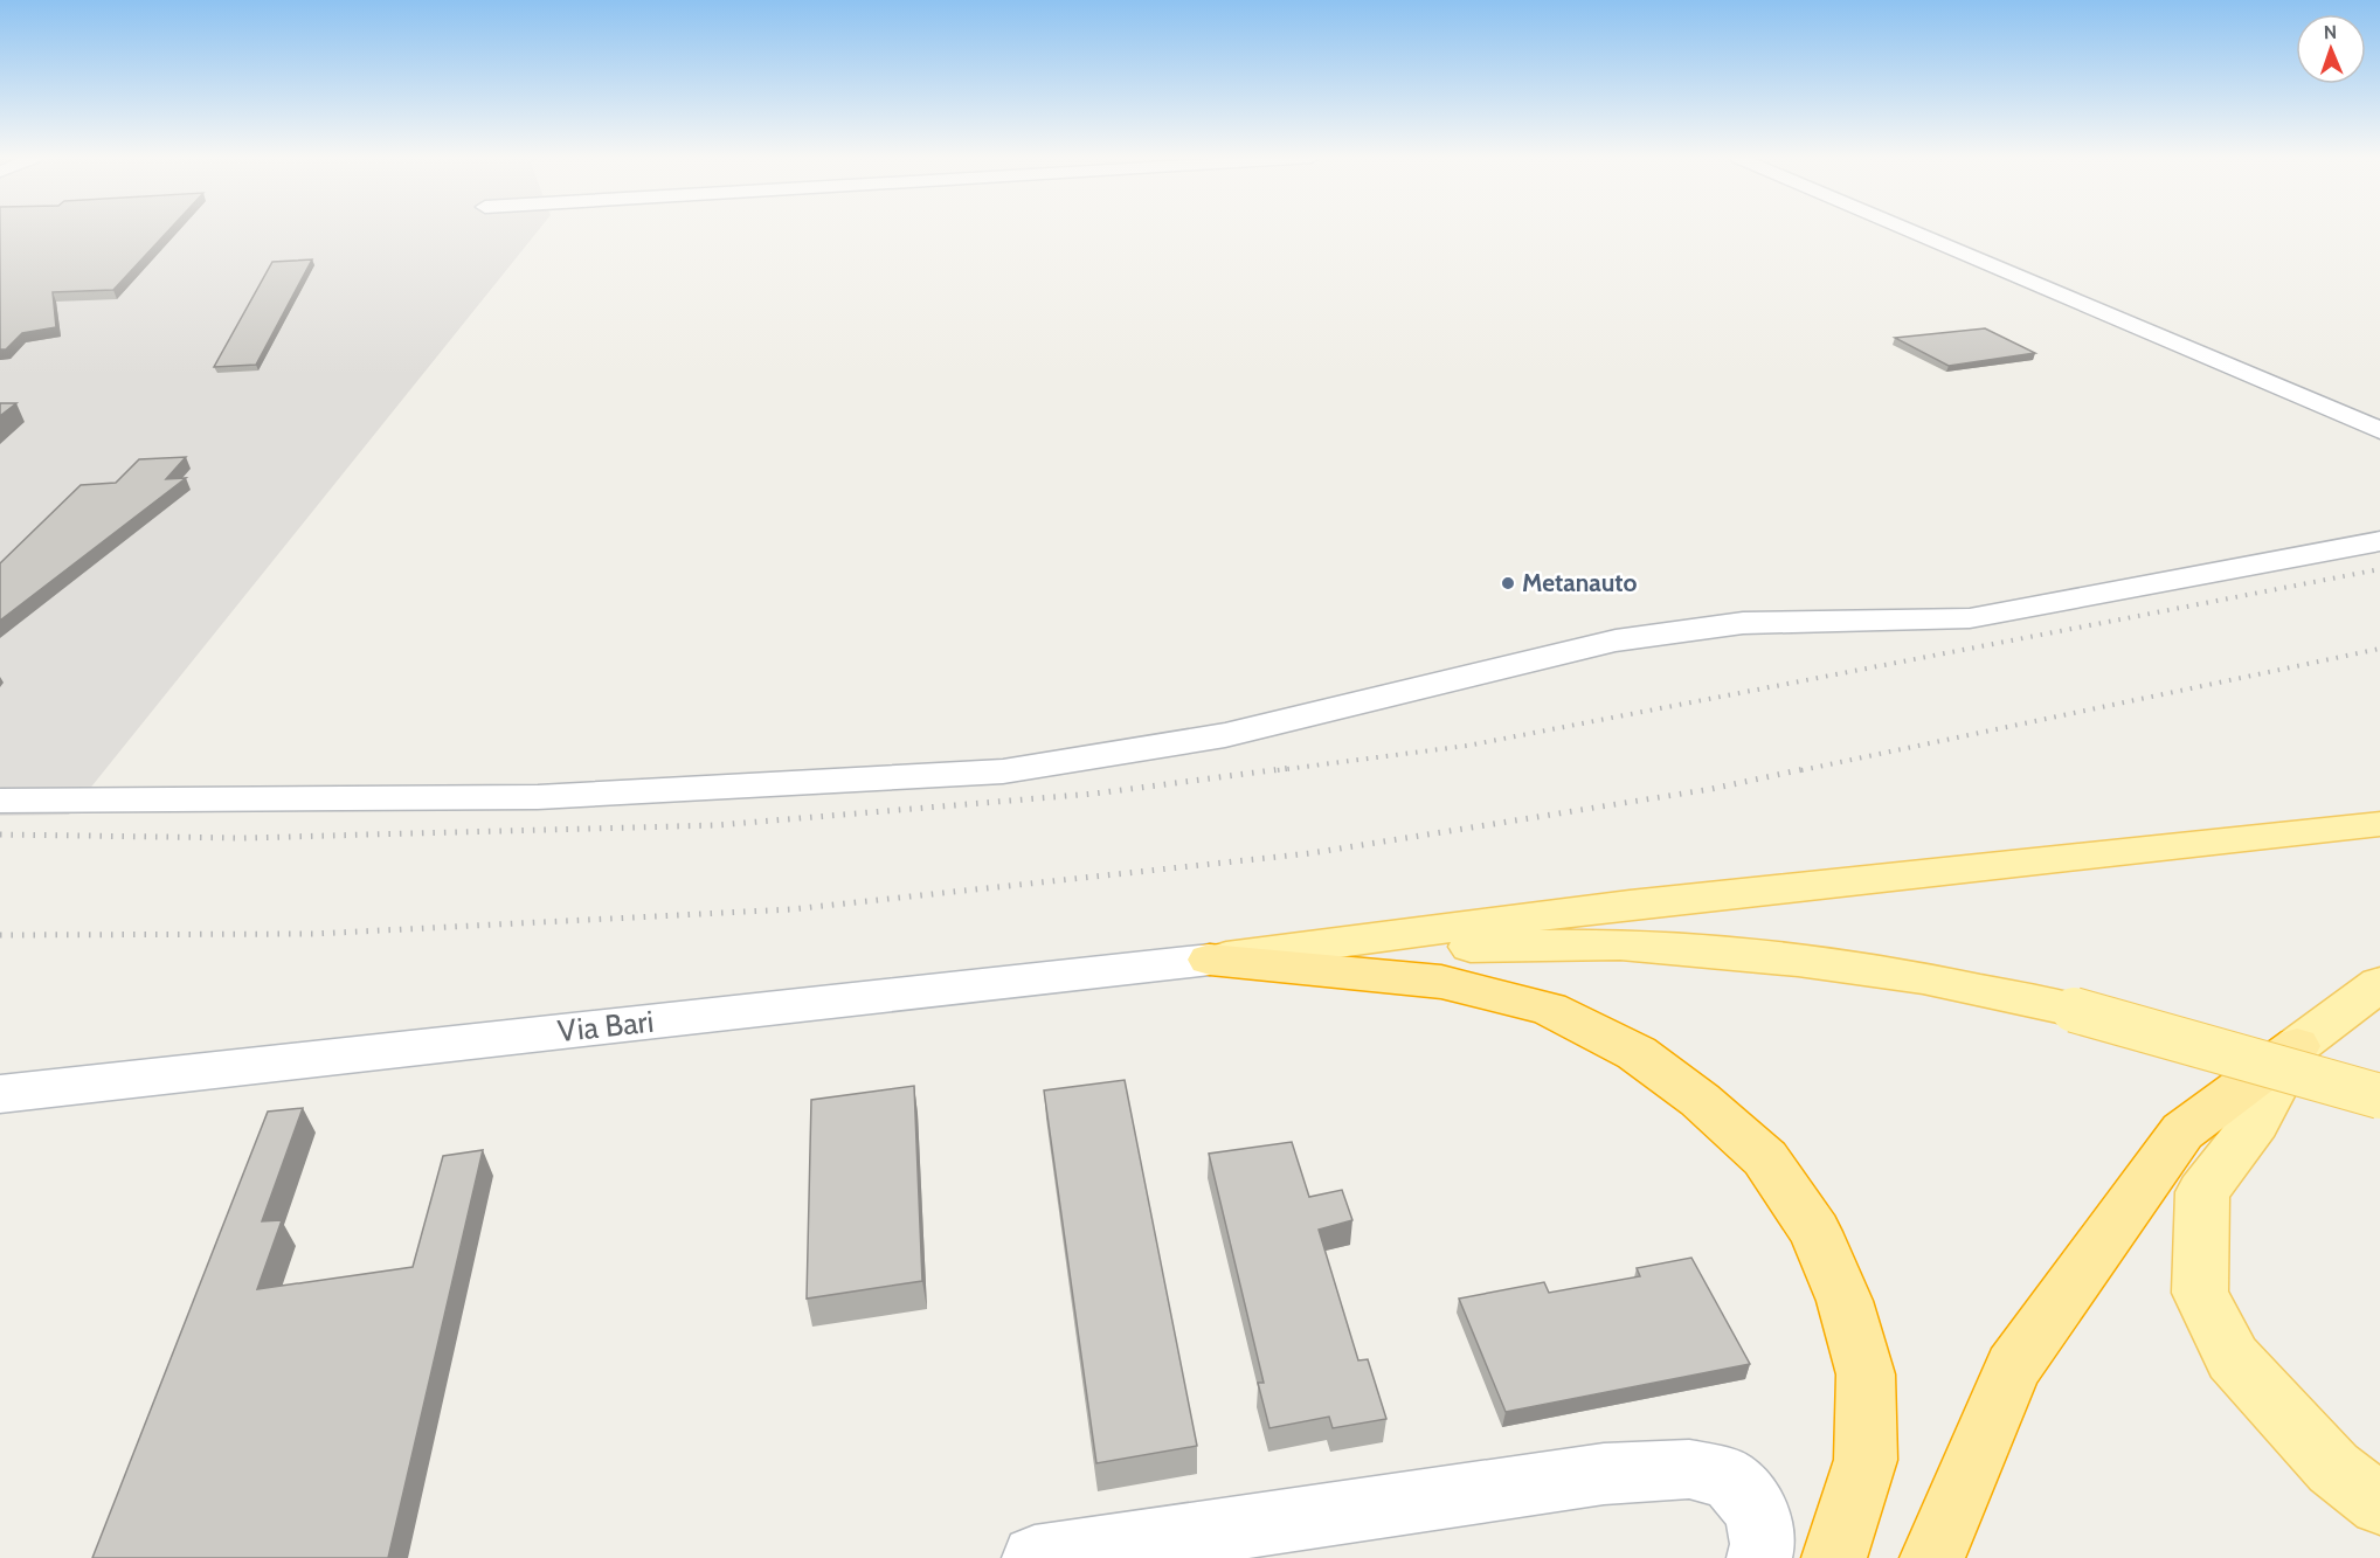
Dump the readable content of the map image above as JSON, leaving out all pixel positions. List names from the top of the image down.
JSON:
{
  "streets": {
    "street": ["Via Bari"]
  },
  "places": ["Metanauto"],
  "north": "top"
}
